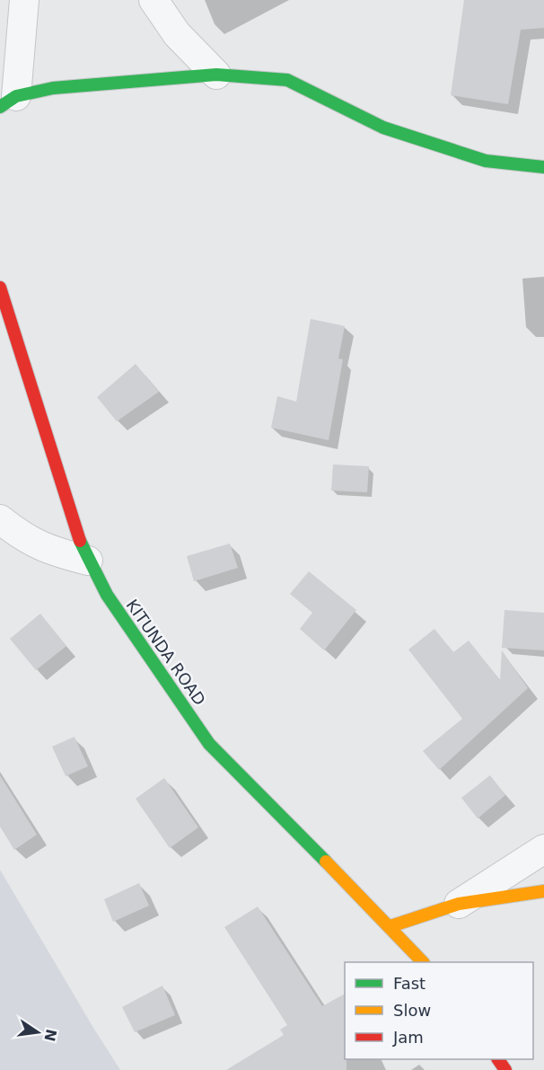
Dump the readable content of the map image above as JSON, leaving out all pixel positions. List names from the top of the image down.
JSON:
{
  "streets": {
    "street": ["KITUNDA ROAD"]
  },
  "legend": ["Fast", "Slow", "Jam"],
  "north": "right"
}
